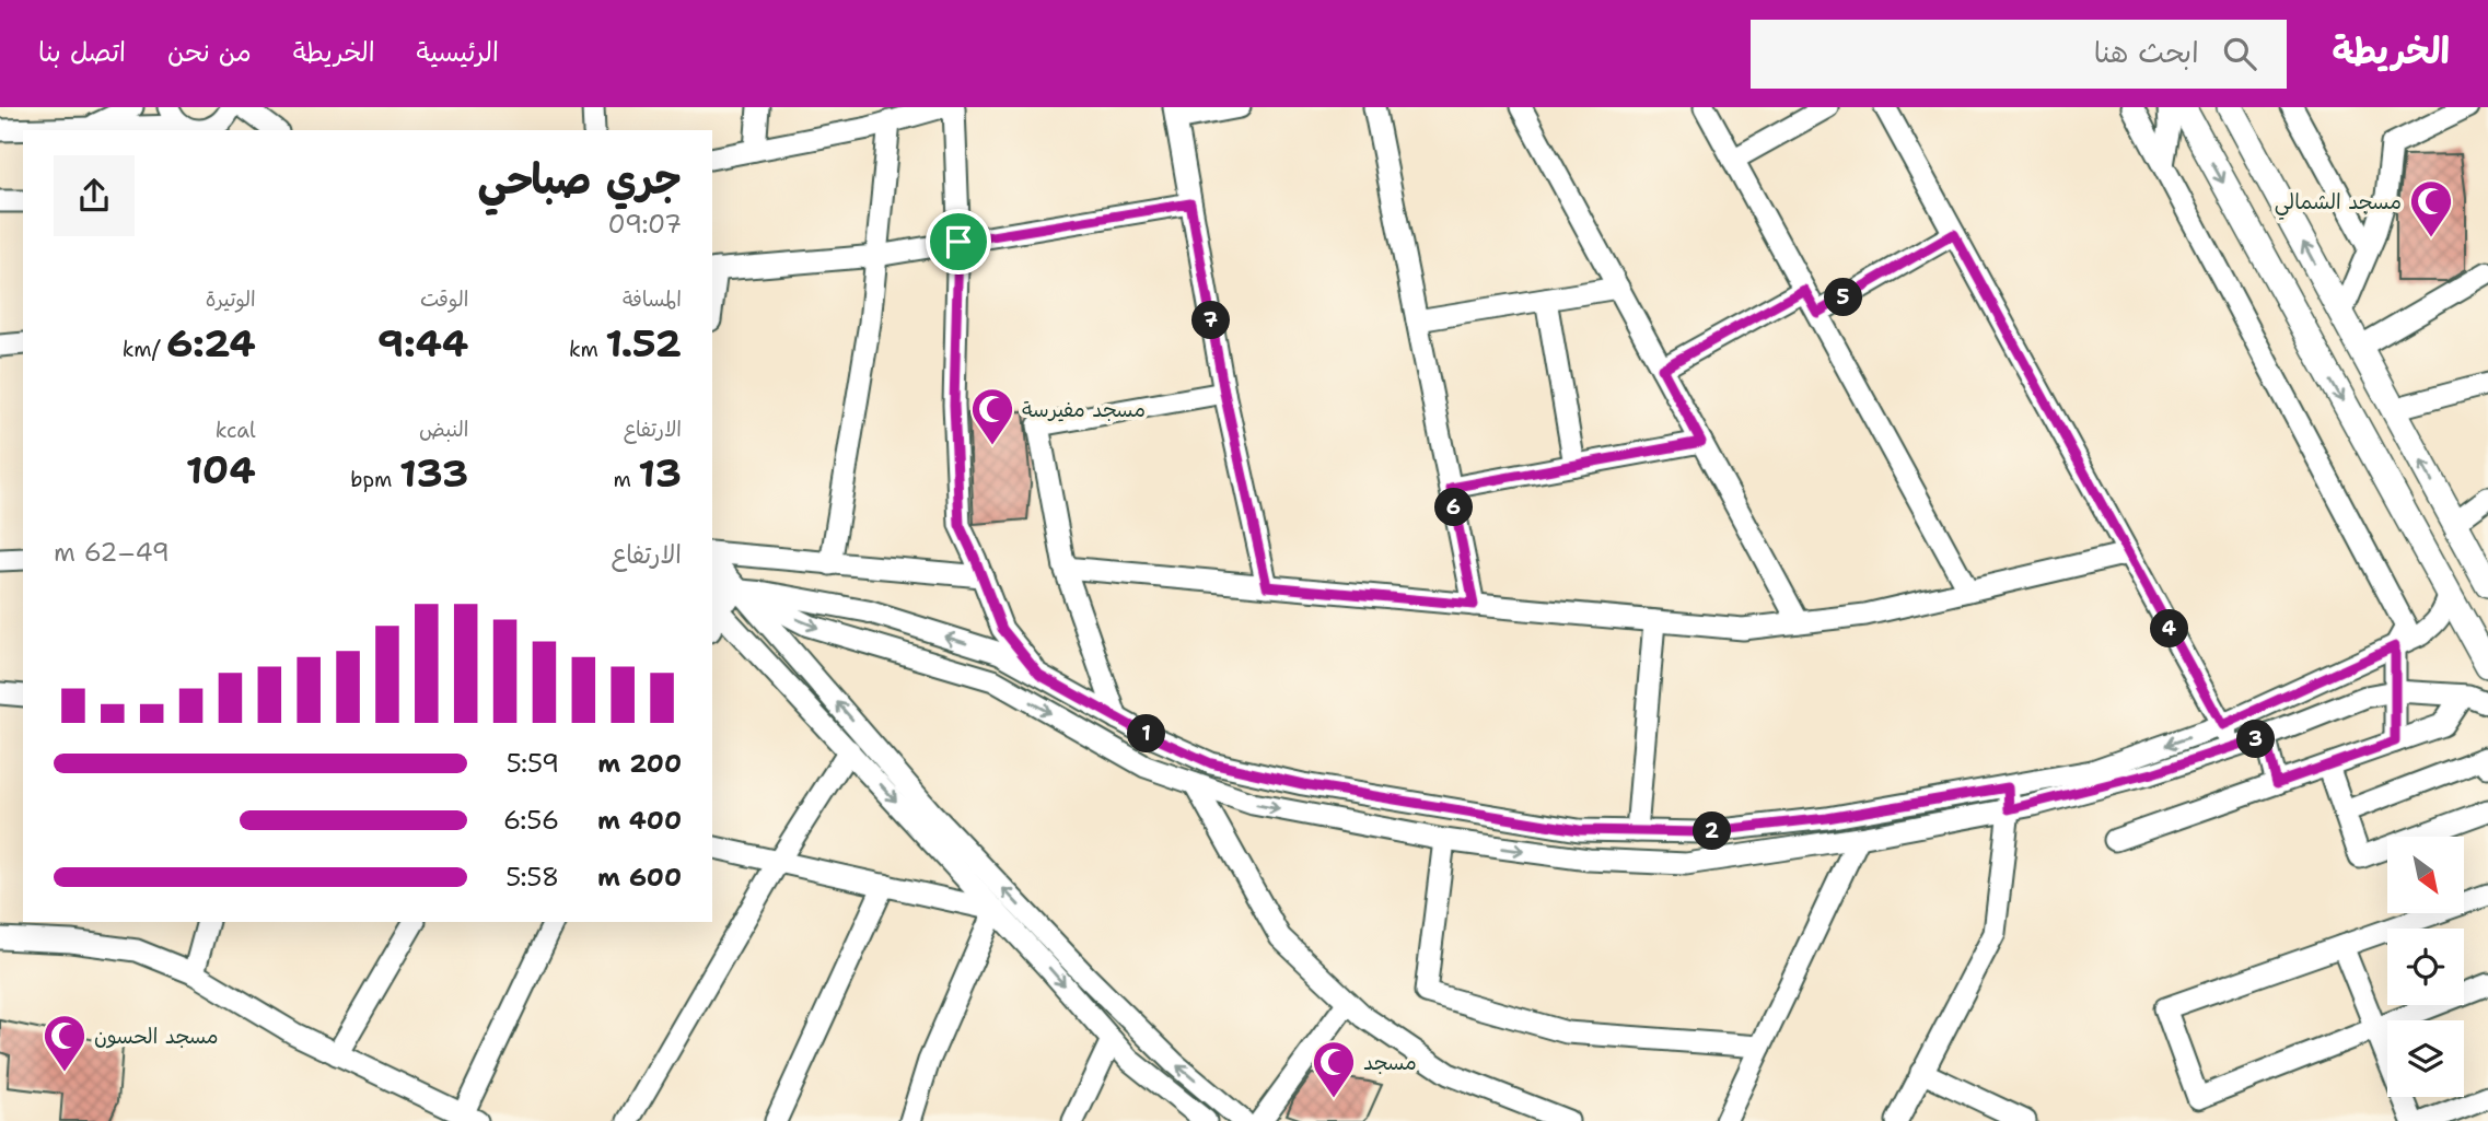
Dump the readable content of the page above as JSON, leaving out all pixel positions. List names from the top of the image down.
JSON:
{
  "places": {
    "mosque": [
      "مسجد الشمالي",
      "مسجد مفيرسة",
      "مسجد الحسون",
      "مسجد"
    ]
  },
  "north": "bottom right",
  "page": {
    "header": "الخريطة",
    "search": "ابحث هنا",
    "nav": [
      "الرئيسية",
      "الخريطة",
      "من نحن",
      "اتصل بنا"
    ],
    "heading": ["جري صباحي", "09:07"],
    "stats": [
      ["المسافة", "1.52 km"],
      ["الوقت", "9:44"],
      ["الوتيرة", "6:24 /km"],
      ["الارتفاع", "13 m"],
      ["النبض", "133 bpm"],
      ["kcal", "104"]
    ],
    "pins": [
      "5",
      "7",
      "6",
      "4",
      "1",
      "3",
      "2"
    ],
    "chart": ["الارتفاع", "49–62 m"],
    "list": [
      {
        "name": "200 m",
        "note": "5:59"
      },
      {
        "name": "400 m",
        "note": "6:56"
      },
      {
        "name": "600 m",
        "note": "5:58"
      }
    ]
  }
}
